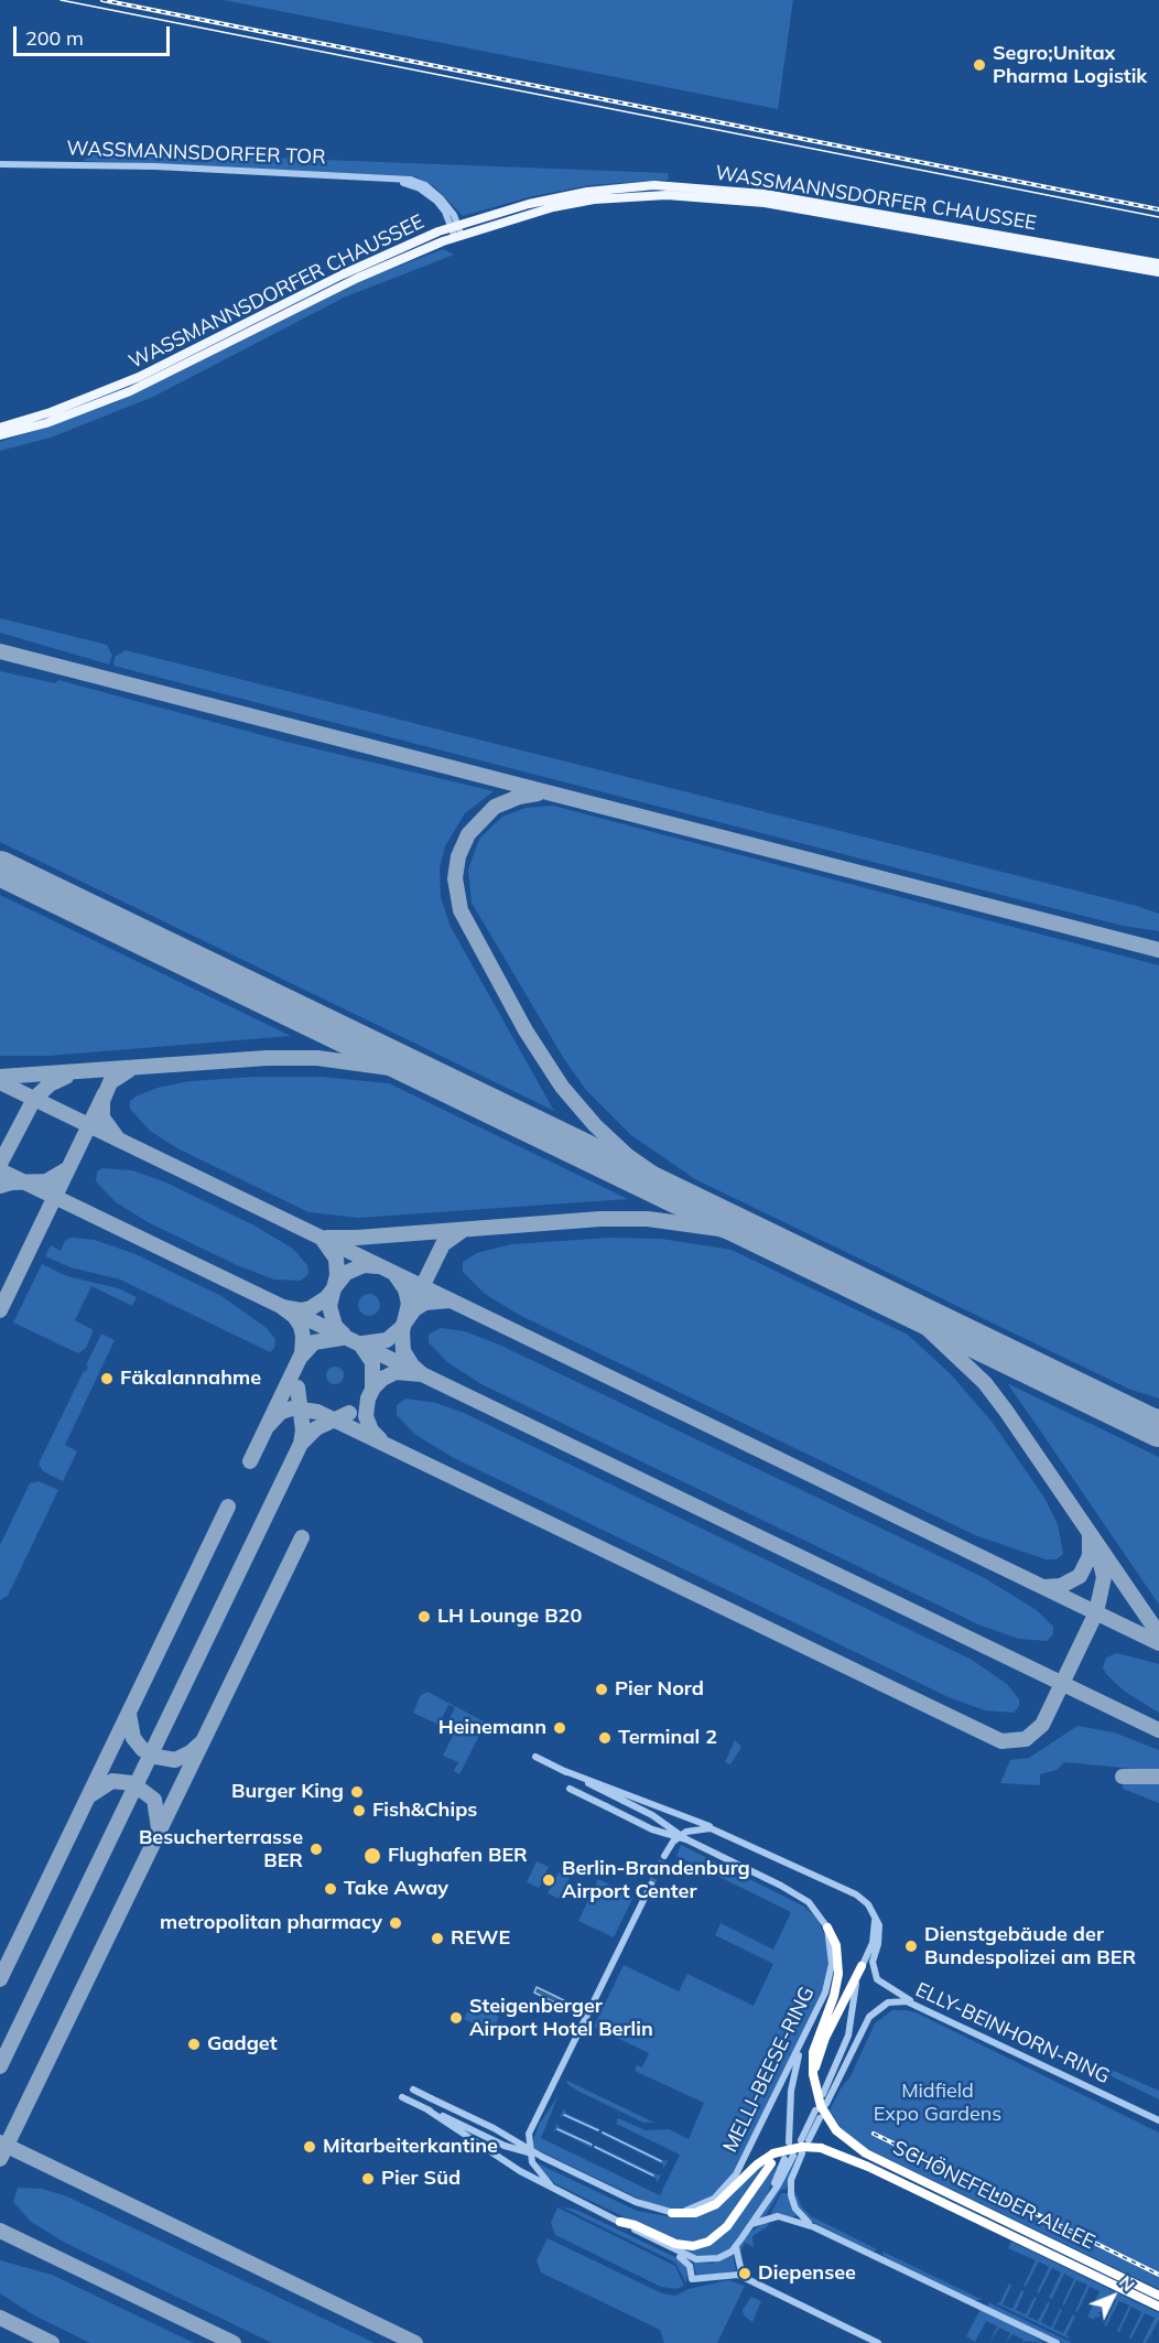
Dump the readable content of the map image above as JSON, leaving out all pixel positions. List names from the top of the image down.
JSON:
{
  "streets": {
    "highway": ["SCHÖNEFELDER ALLEE"],
    "main road": ["WASSMANNSDORFER CHAUSSEE"],
    "street": ["WASSMANNSDORFER TOR", "ELLY-BEINHORN-RING", "MELLI-BEESE-RING"]
  },
  "crossings": [
    ["WASSMANNSDORFER TOR", "WASSMANNSDORFER CHAUSSEE"]
  ],
  "parks": ["Midfield Expo Gardens"],
  "places": [
    "Segro;Unitax Pharma Logistik",
    "Fäkalannahme",
    "LH Lounge B20",
    "Pier Nord",
    "Heinemann",
    "Terminal 2",
    "Burger King",
    "Fish&Chips",
    "Besucherterrasse BER",
    "Flughafen BER",
    "Berlin-Brandenburg Airport Center",
    "Take Away",
    "metropolitan pharmacy",
    "REWE",
    "Dienstgebäude der Bundespolizei am BER",
    "Steigenberger Airport Hotel Berlin",
    "Gadget",
    "Mitarbeiterkantine",
    "Pier Süd",
    "Diepensee"
  ],
  "scale_bar": "200 m",
  "north": "top right"
}
